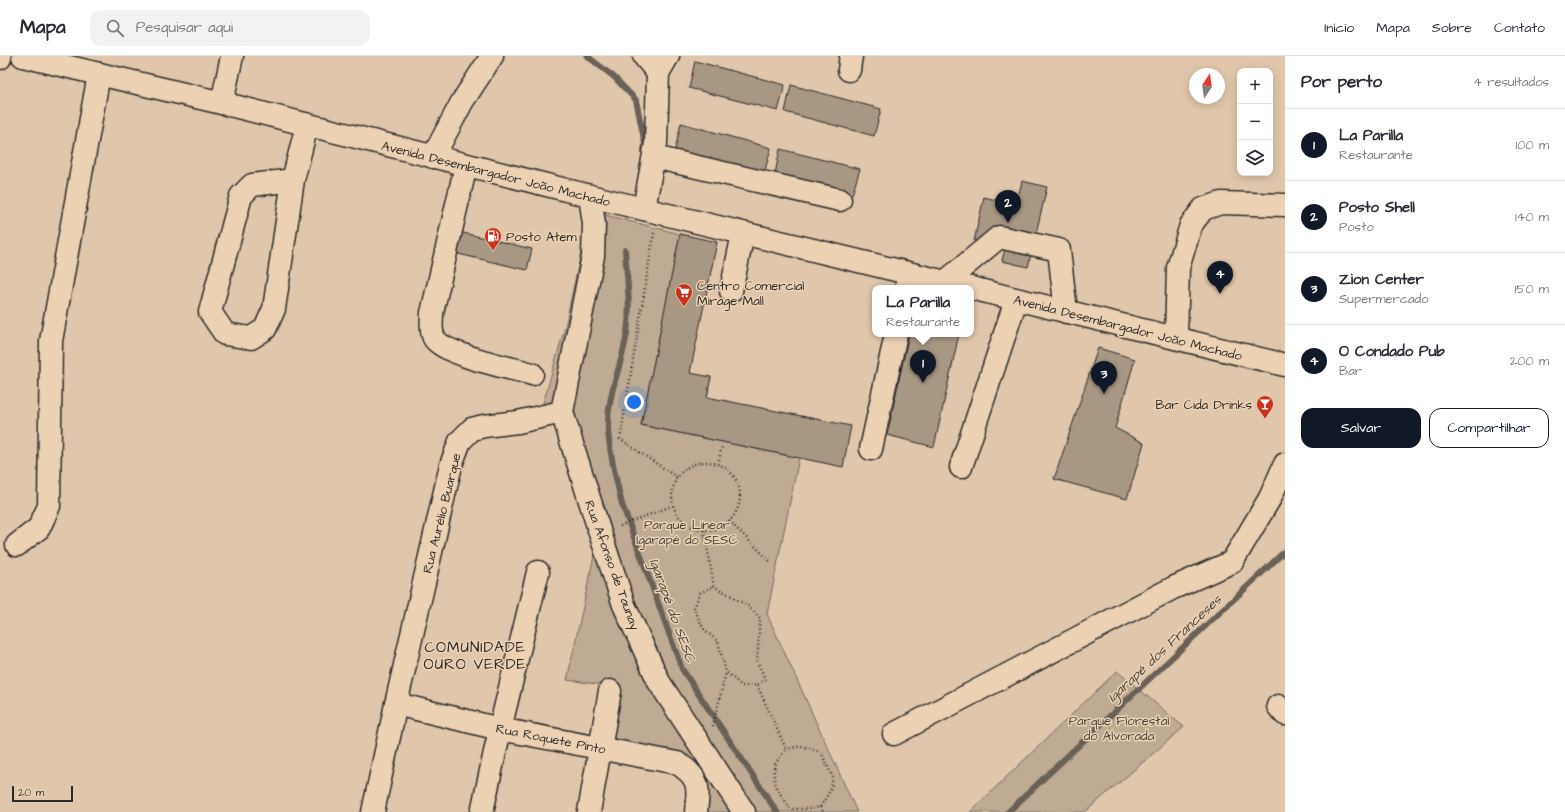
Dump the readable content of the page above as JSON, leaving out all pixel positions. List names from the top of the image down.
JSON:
{
  "streets": {
    "street": [
      "Avenida Desembargador João Machado",
      "Rua Aurélio Buarque",
      "Rua Afonso de Taunay",
      "Rua Roquete Pinto"
    ]
  },
  "crossings": [
    ["Rua Aurélio Buarque", "Rua Afonso de Taunay"],
    ["Rua Aurélio Buarque", "Rua Roquete Pinto"]
  ],
  "districts": ["COMUNIDADE OURO VERDE"],
  "water": ["Igarapé do SESC", "Igarapé dos Franceses"],
  "parks": ["Parque Linear Igarapé do SESC", "Parque Florestal do Alvorada"],
  "places": {
    "fuel station": ["Posto Atem"],
    "supermarket": ["Centro Comercial Mirage Mall"],
    "bar": ["Bar Cida Drinks"]
  },
  "scale_bar": "20 m",
  "north": "top",
  "page": {
    "header": "Mapa",
    "search": "Pesquisar aqui",
    "nav": [
      "Início",
      "Mapa",
      "Sobre",
      "Contato"
    ],
    "heading": ["Por perto", "4 resultados"],
    "map_buttons": ["+", "−"],
    "list": [
      {
        "mark": "1",
        "name": "La Parilla",
        "note": "Restaurante",
        "value": "100 m"
      },
      {
        "mark": "2",
        "name": "Posto Shell",
        "note": "Posto",
        "value": "140 m"
      },
      {
        "mark": "3",
        "name": "Zion Center",
        "note": "Supermercado",
        "value": "150 m"
      },
      {
        "mark": "4",
        "name": "O Condado Pub",
        "note": "Bar",
        "value": "200 m"
      }
    ],
    "pins": [
      "2",
      "4",
      "1",
      "3"
    ],
    "popup": ["La Parilla", "Restaurante"],
    "buttons": ["Salvar", "Compartilhar"],
    "scale": "20 m"
  }
}
